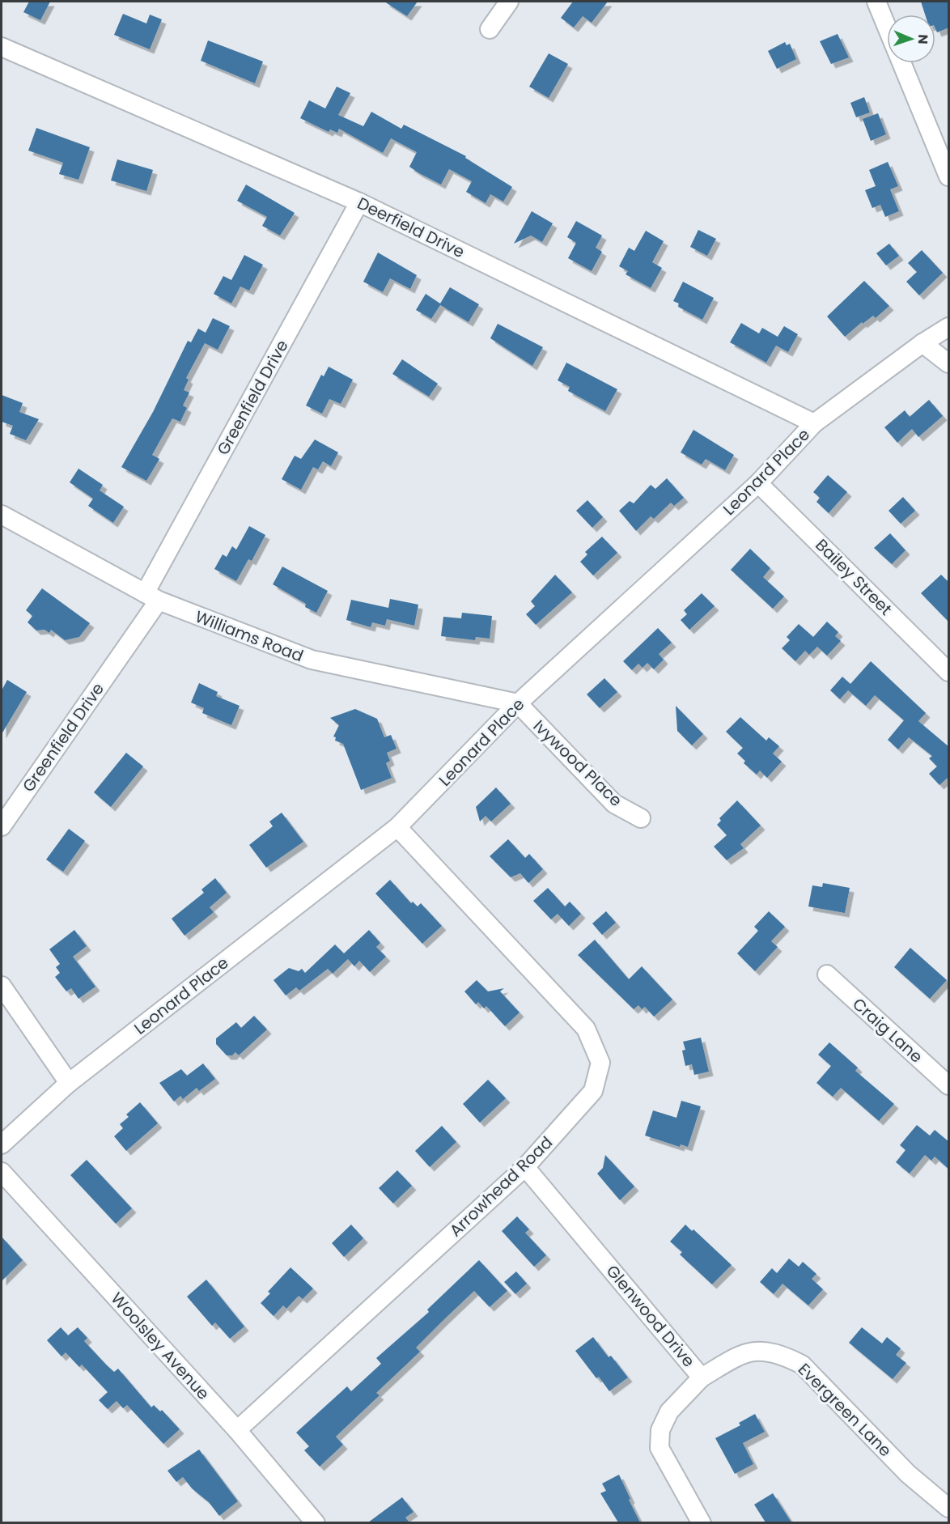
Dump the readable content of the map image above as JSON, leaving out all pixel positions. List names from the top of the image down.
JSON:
{
  "streets": {
    "street": [
      "Deerfield Drive",
      "Greenfield Drive",
      "Leonard Place",
      "Bailey Street",
      "Williams Road",
      "Ivywood Place",
      "Craig Lane",
      "Arrowhead Road",
      "Glenwood Drive",
      "Woolsley Avenue",
      "Evergreen Lane"
    ]
  },
  "crossings": [
    ["Deerfield Drive", "Greenfield Drive"],
    ["Deerfield Drive", "Leonard Place"],
    ["Greenfield Drive", "Williams Road"],
    ["Leonard Place", "Bailey Street"],
    ["Leonard Place", "Williams Road"],
    ["Leonard Place", "Ivywood Place"],
    ["Leonard Place", "Arrowhead Road"],
    ["Williams Road", "Ivywood Place"],
    ["Arrowhead Road", "Glenwood Drive"],
    ["Arrowhead Road", "Woolsley Avenue"],
    ["Glenwood Drive", "Evergreen Lane"]
  ],
  "north": "right"
}
